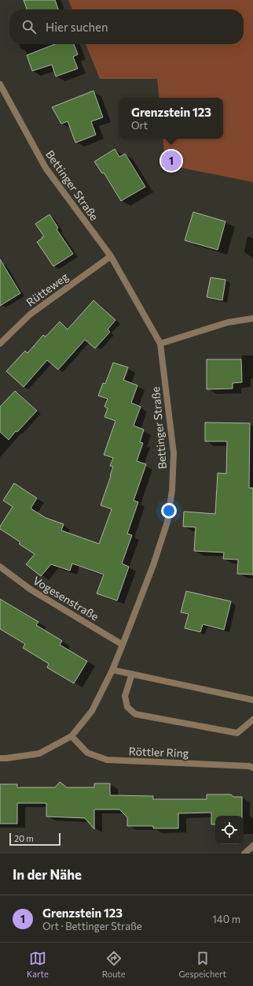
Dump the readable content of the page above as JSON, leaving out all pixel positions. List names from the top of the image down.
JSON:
{
  "streets": {
    "street": [
      "Bettinger Straße",
      "Rütteweg",
      "Vogesenstraße",
      "Röttler Ring"
    ]
  },
  "crossings": [
    ["Bettinger Straße", "Rütteweg"],
    ["Bettinger Straße", "Vogesenstraße"],
    ["Bettinger Straße", "Röttler Ring"]
  ],
  "scale_bar": "20 m",
  "page": {
    "search": "Hier suchen",
    "popup": ["Grenzstein 123", "Ort"],
    "pins": "1",
    "scale": "20 m",
    "heading": "In der Nähe",
    "list": [
      {
        "mark": "1",
        "name": "Grenzstein 123",
        "note": "Ort · Bettinger Straße",
        "value": "140 m"
      }
    ],
    "nav": ["Karte", "Route", "Gespeichert"]
  }
}
